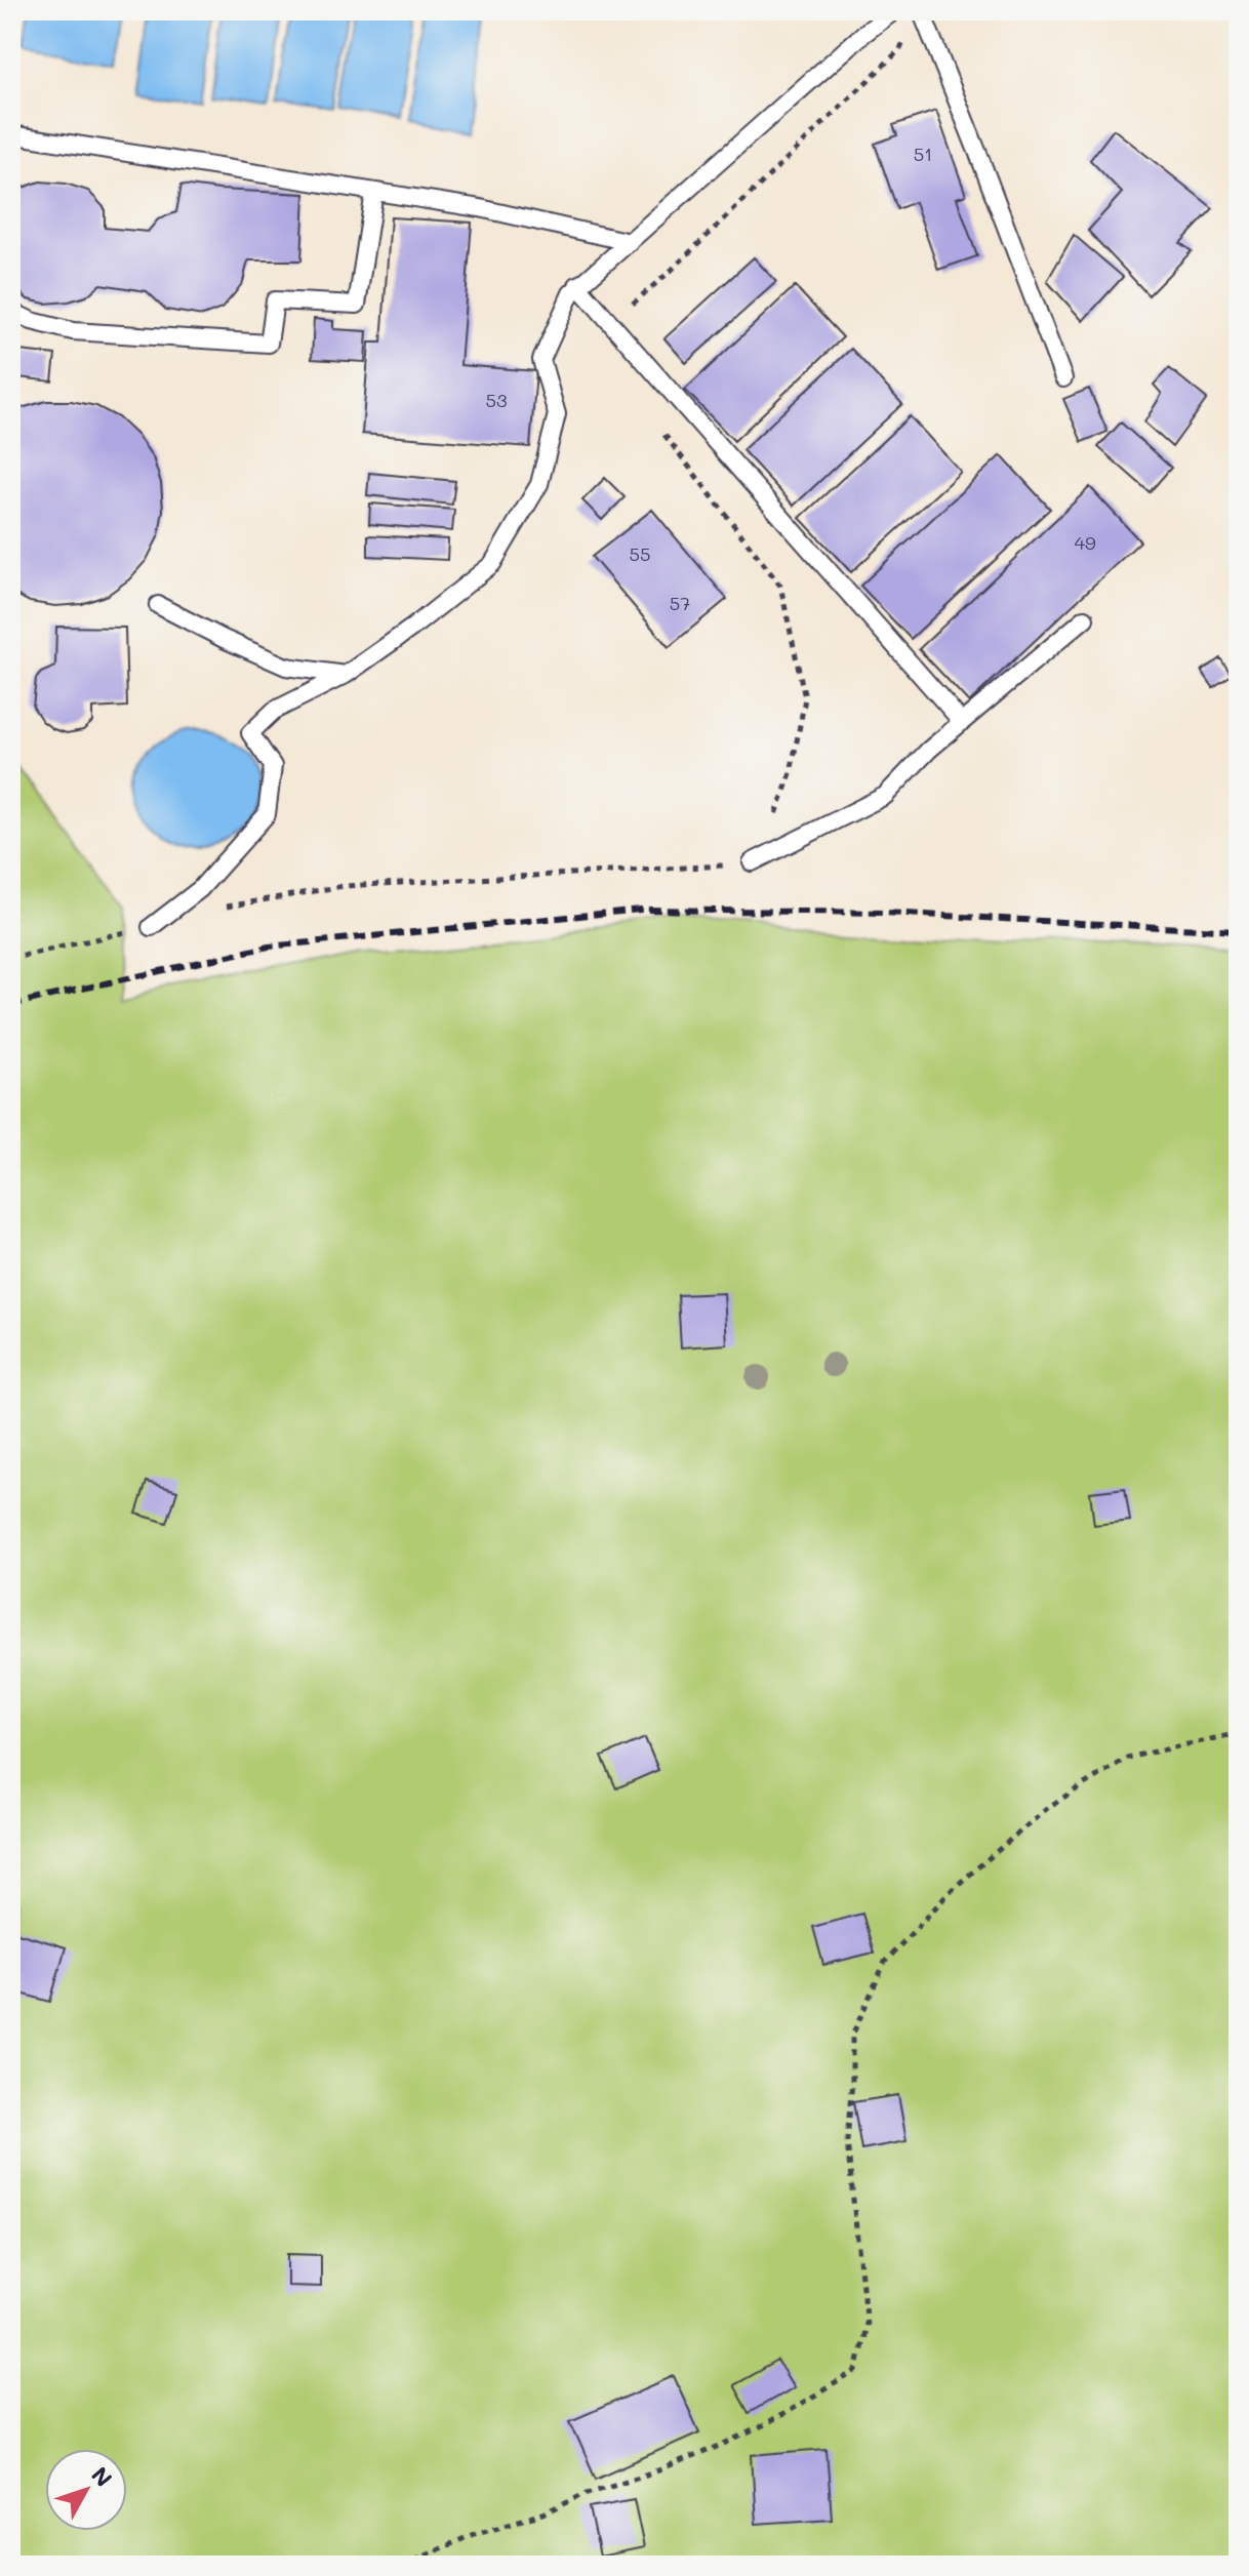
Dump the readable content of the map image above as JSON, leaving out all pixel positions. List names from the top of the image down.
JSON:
{
  "house_numbers": [
    "51",
    "53",
    "49",
    "55",
    "57"
  ],
  "north": "top right"
}
